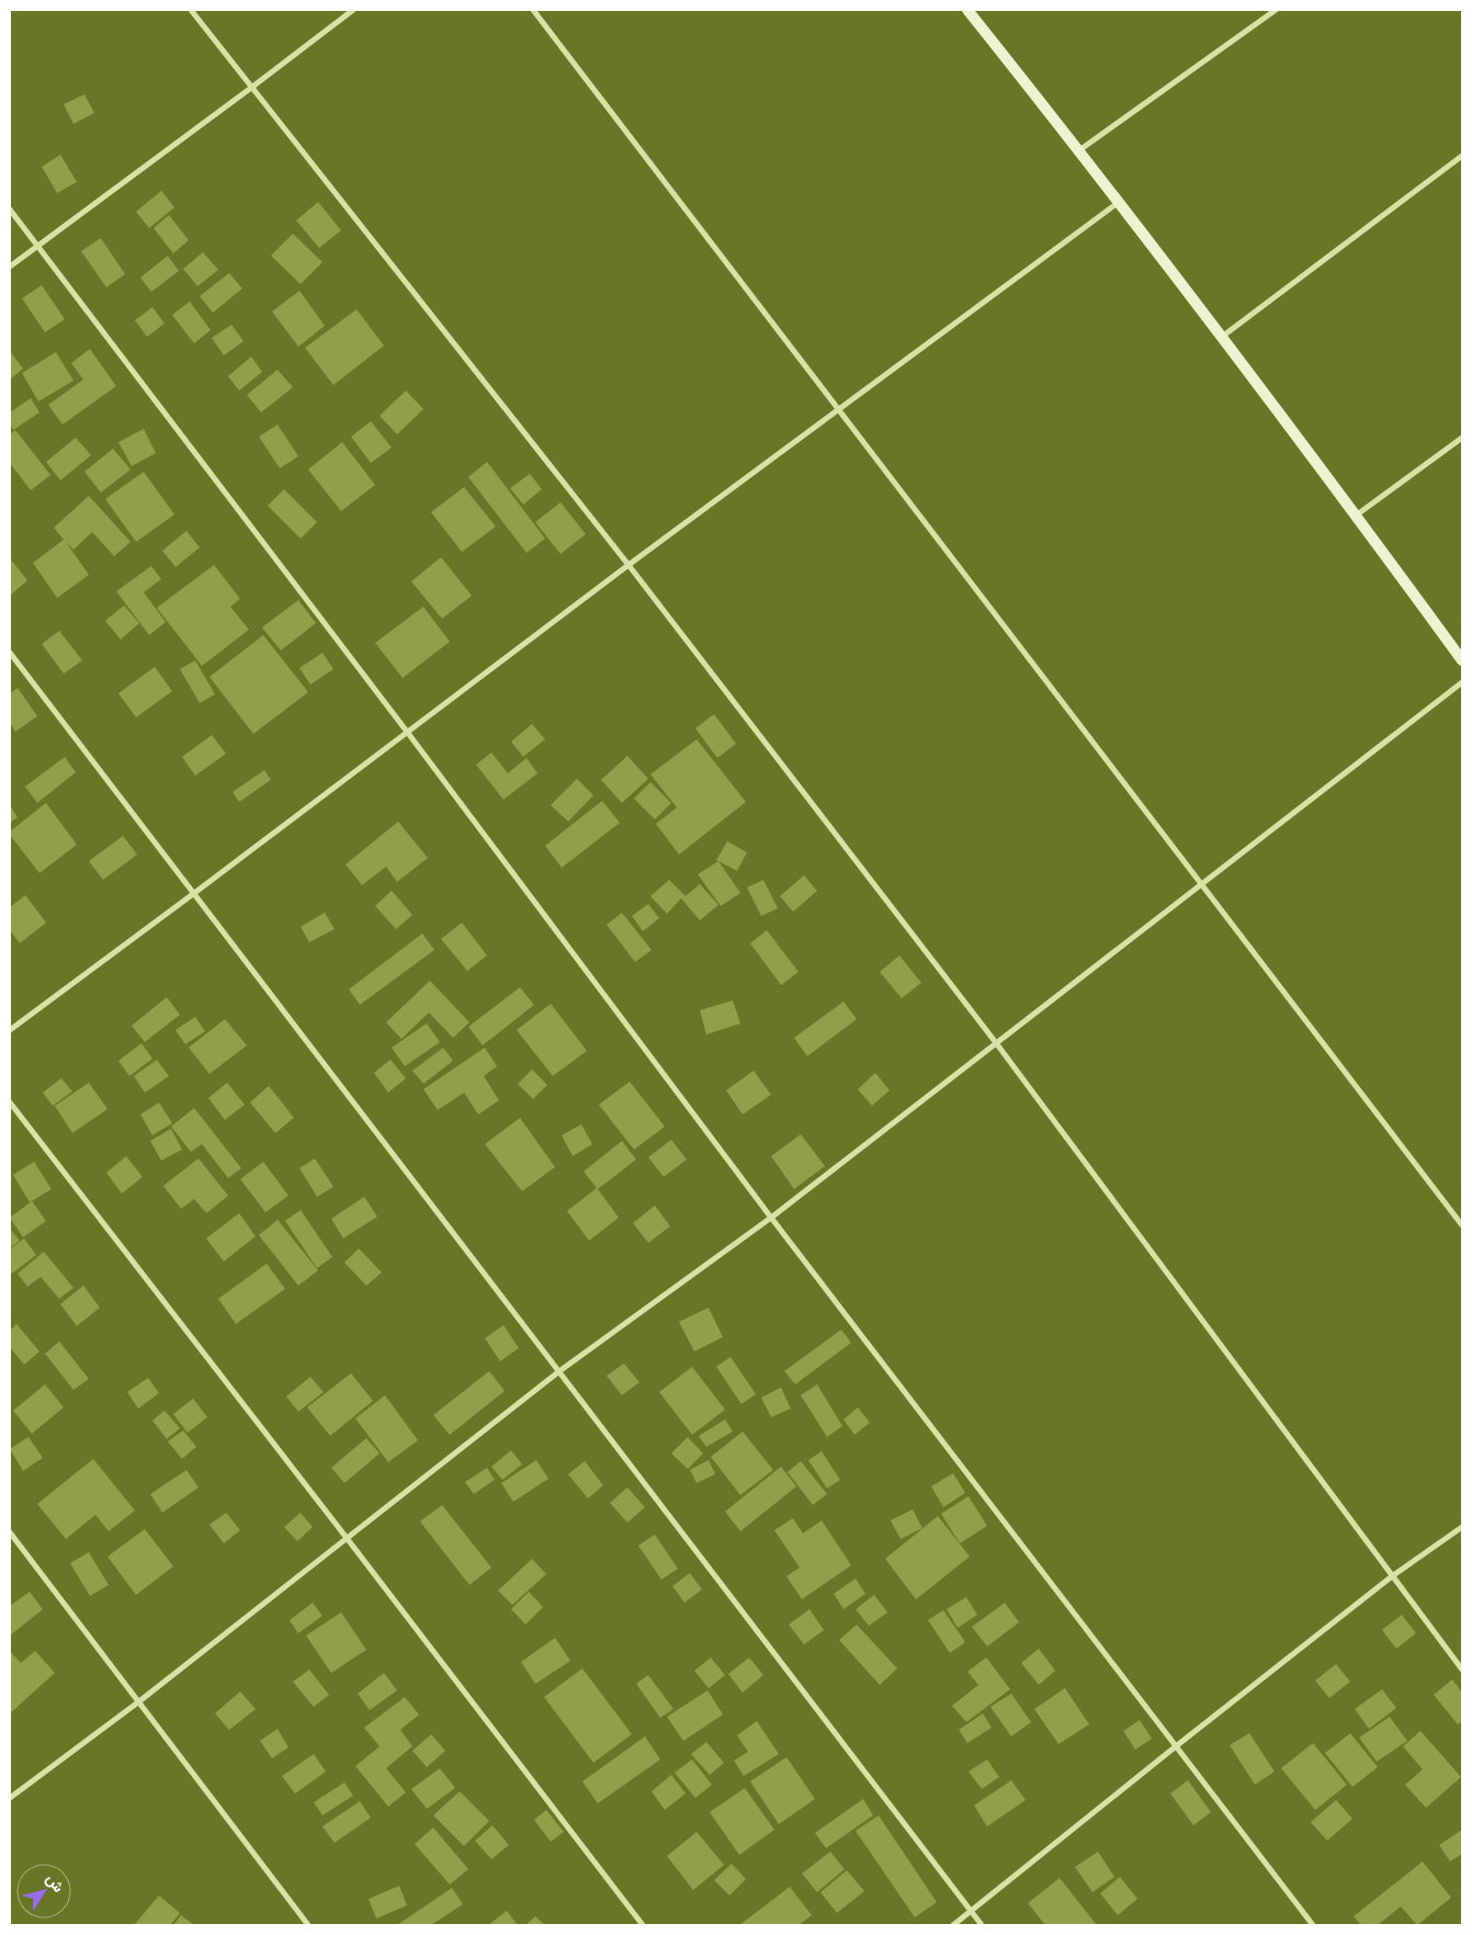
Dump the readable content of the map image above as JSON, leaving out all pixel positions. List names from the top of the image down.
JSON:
{
  "north": "top right"
}
